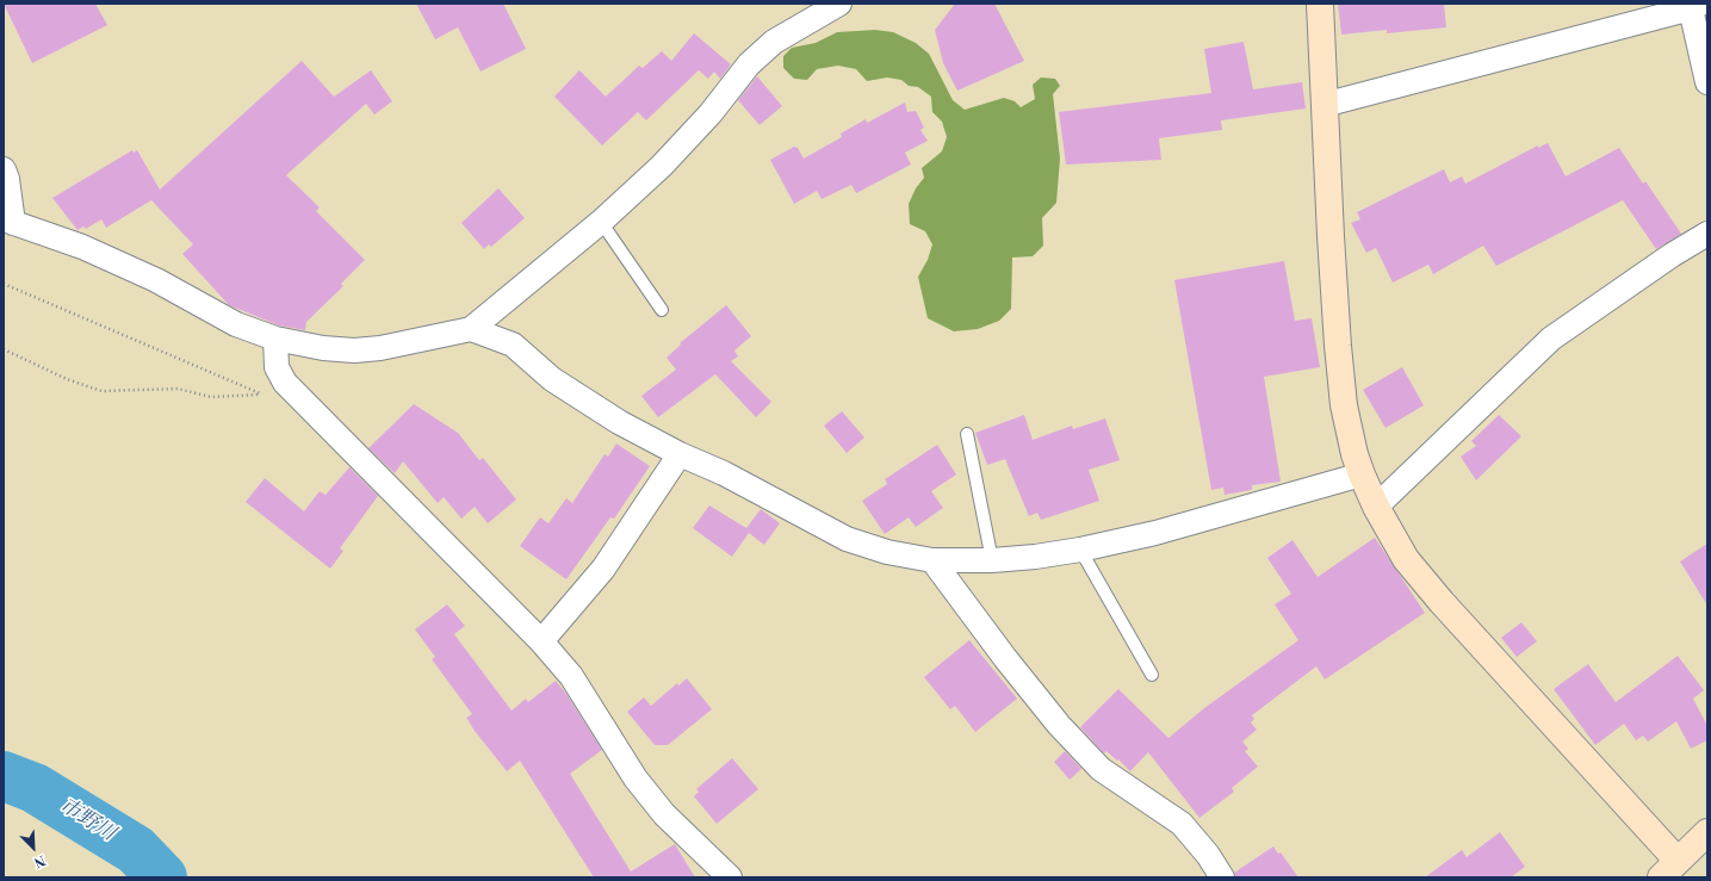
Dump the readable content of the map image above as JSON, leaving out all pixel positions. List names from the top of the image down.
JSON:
{
  "water": ["市野川"],
  "north": "bottom right"
}
